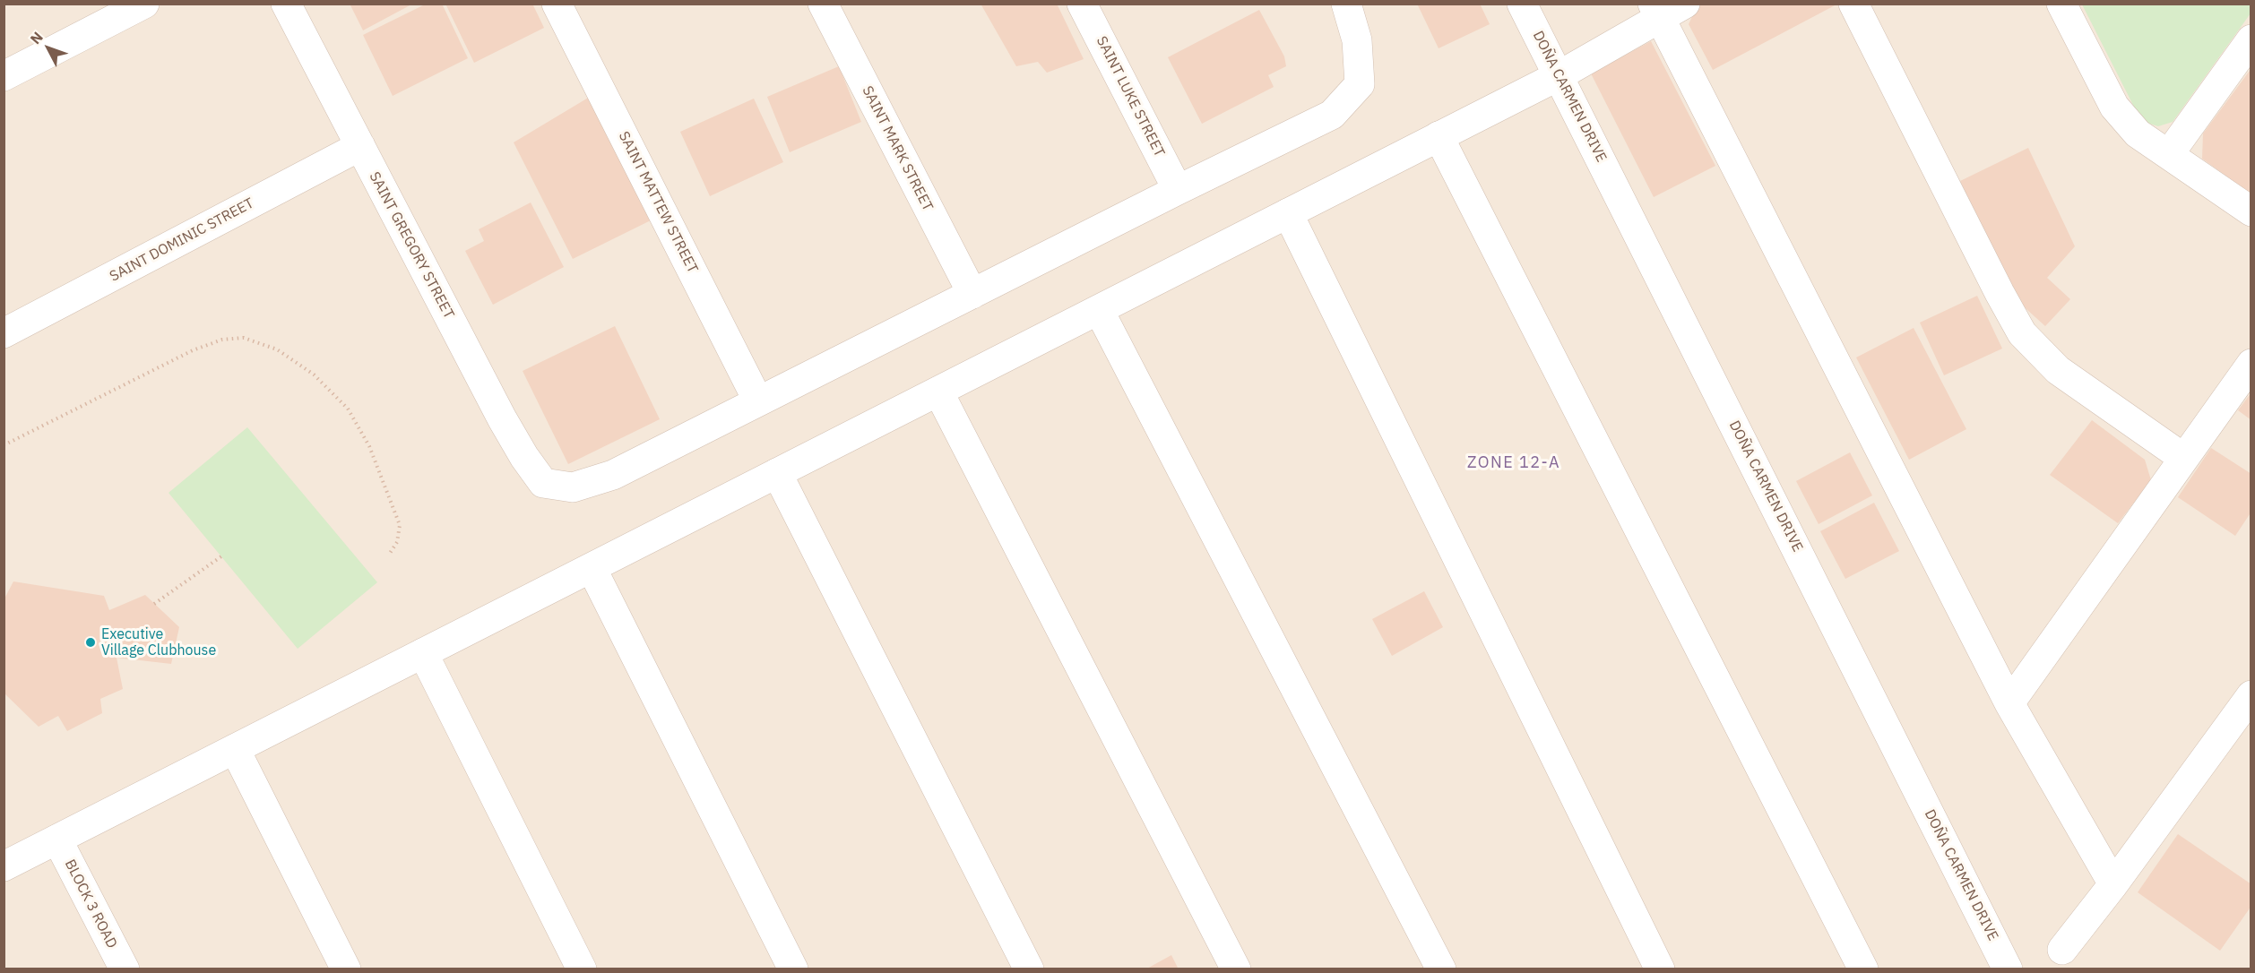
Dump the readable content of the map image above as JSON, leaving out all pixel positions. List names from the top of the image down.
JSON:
{
  "streets": {
    "street": [
      "SAINT LUKE STREET",
      "DOÑA CARMEN DRIVE",
      "SAINT MARK STREET",
      "SAINT MATTEW STREET",
      "SAINT DOMINIC STREET",
      "SAINT GREGORY STREET",
      "BLOCK 3 ROAD"
    ]
  },
  "crossings": [
    ["SAINT MATTEW STREET", "SAINT GREGORY STREET"],
    ["SAINT DOMINIC STREET", "SAINT GREGORY STREET"]
  ],
  "districts": ["ZONE 12-A"],
  "places": ["Executive Village Clubhouse"],
  "north": "top left"
}
